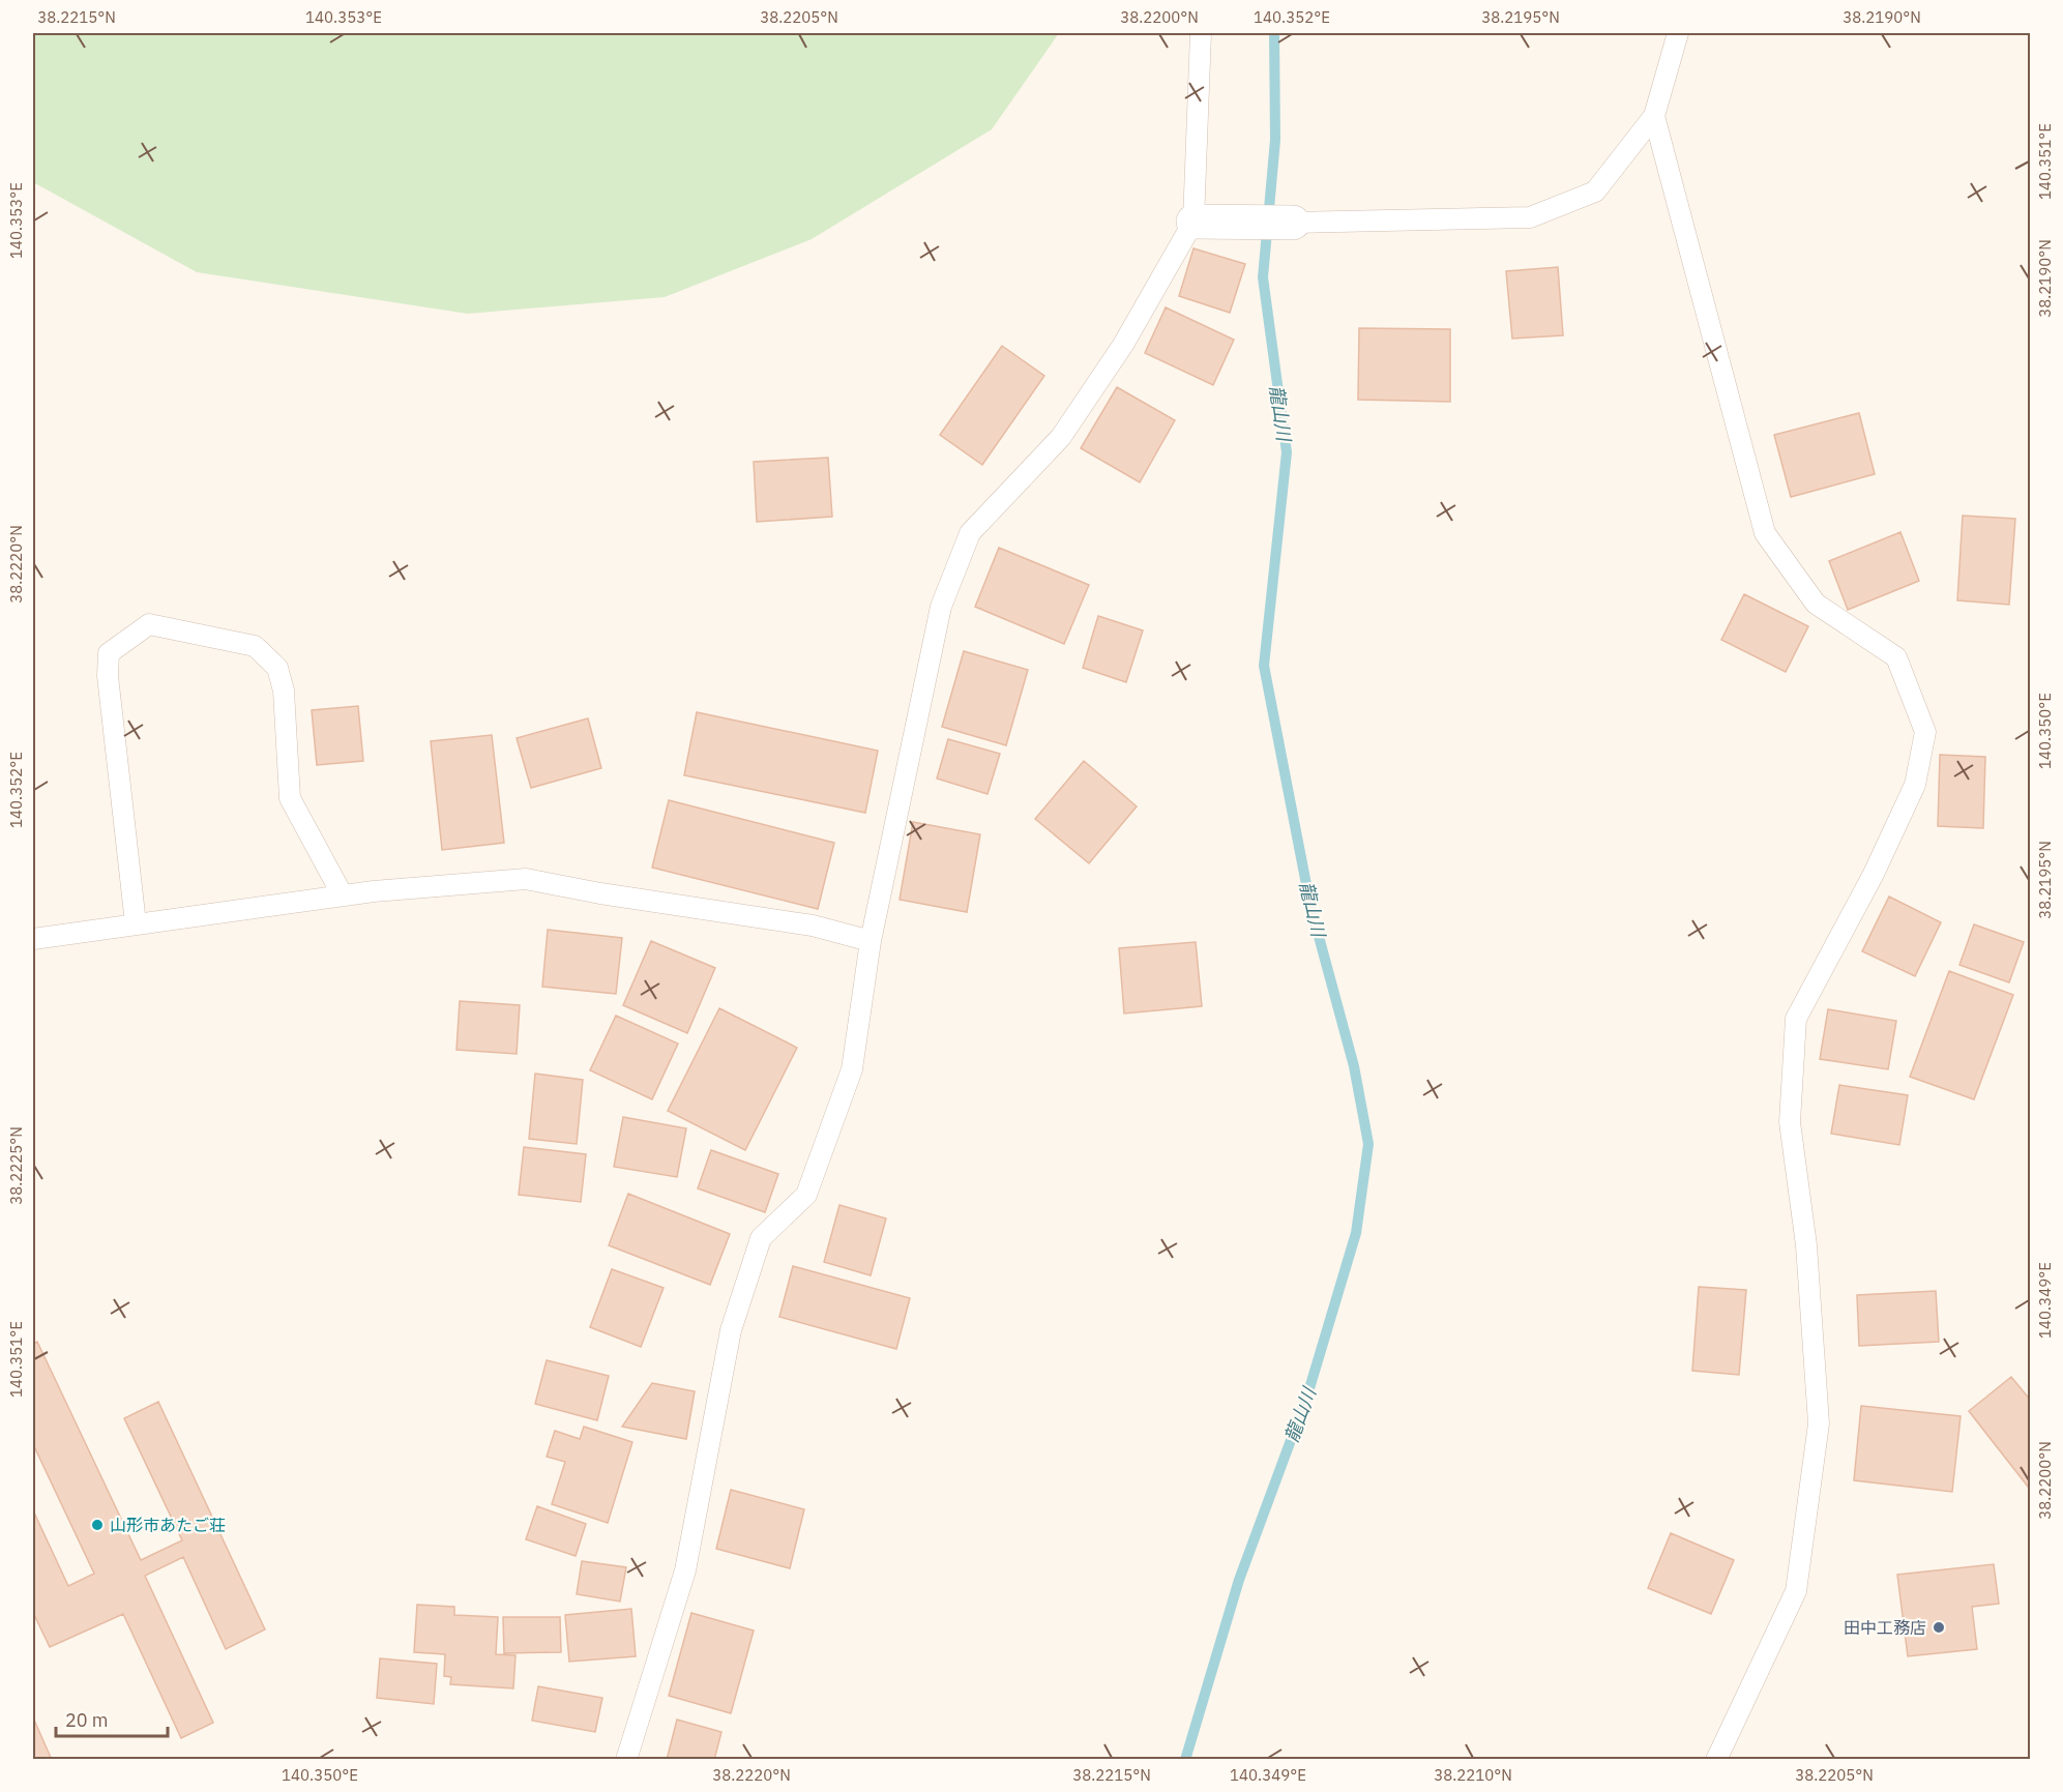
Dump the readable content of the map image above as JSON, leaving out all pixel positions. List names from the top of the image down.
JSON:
{
  "water": ["龍山川"],
  "places": ["山形市あたご荘", "田中工務店"],
  "scale_bar": "20 m",
  "coordinates": [
    "38.2215°N",
    "140.353°E",
    "38.2205°N",
    "38.2200°N",
    "140.352°E",
    "38.2195°N",
    "38.2190°N",
    "140.351°E",
    "38.2220°N",
    "140.350°E",
    "38.2225°N",
    "140.349°E",
    "38.2210°N"
  ]
}
